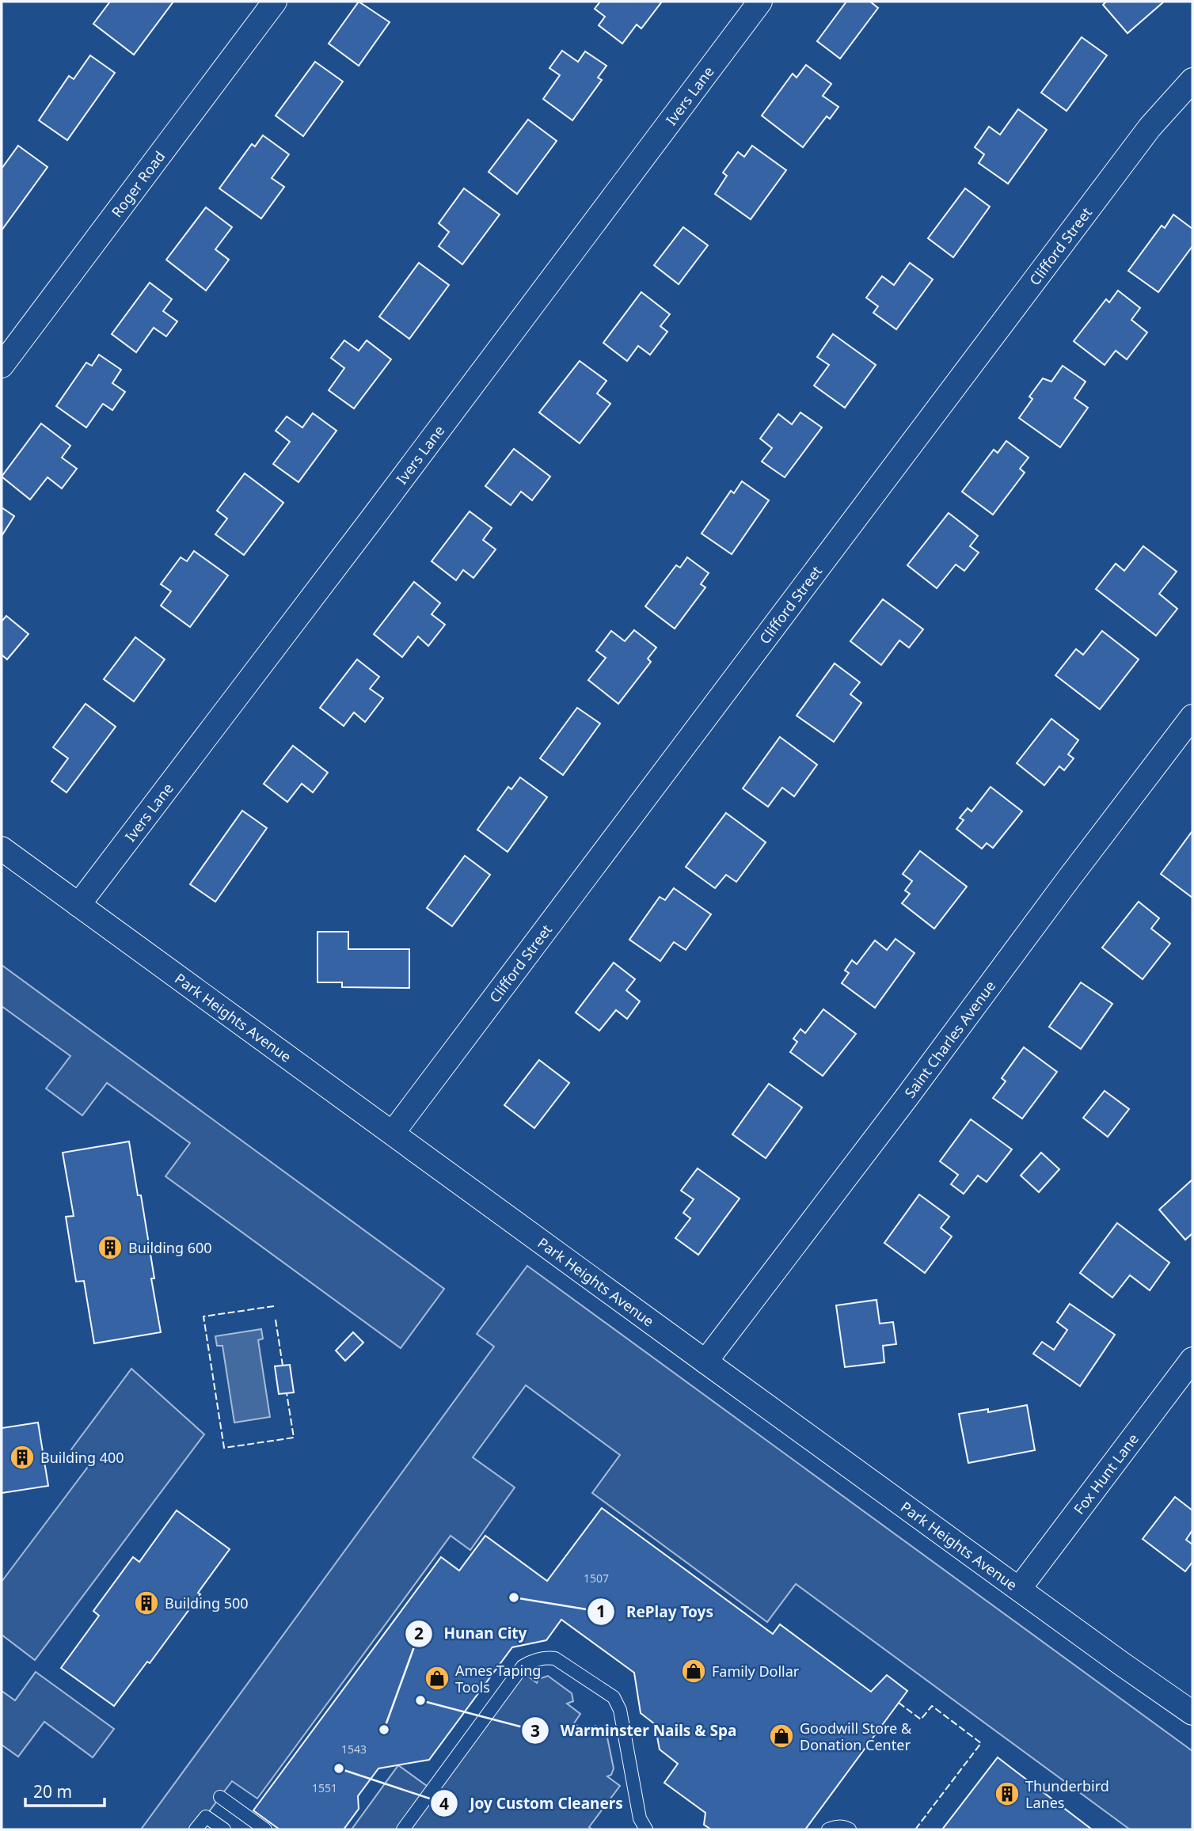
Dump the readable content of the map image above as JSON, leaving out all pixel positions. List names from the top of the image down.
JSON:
{
  "streets": {
    "street": [
      "Ivers Lane",
      "Roger Road",
      "Clifford Street",
      "Park Heights Avenue",
      "Saint Charles Avenue",
      "Fox Hunt Lane"
    ]
  },
  "crossings": [
    ["Ivers Lane", "Park Heights Avenue"],
    ["Clifford Street", "Park Heights Avenue"],
    ["Park Heights Avenue", "Saint Charles Avenue"],
    ["Park Heights Avenue", "Fox Hunt Lane"]
  ],
  "places": {
    "building": [
      "Building 600",
      "Building 400",
      "Building 500",
      "Thunderbird Lanes"
    ],
    "other": [
      "RePlay Toys",
      "Warminster Nails & Spa",
      "Hunan City",
      "Joy Custom Cleaners"
    ],
    "shop": ["Family Dollar", "Ames Taping Tools", "Goodwill Store & Donation Center"]
  },
  "house_numbers": ["1507", "1543", "1551"],
  "scale_bar": "20 m"
}
